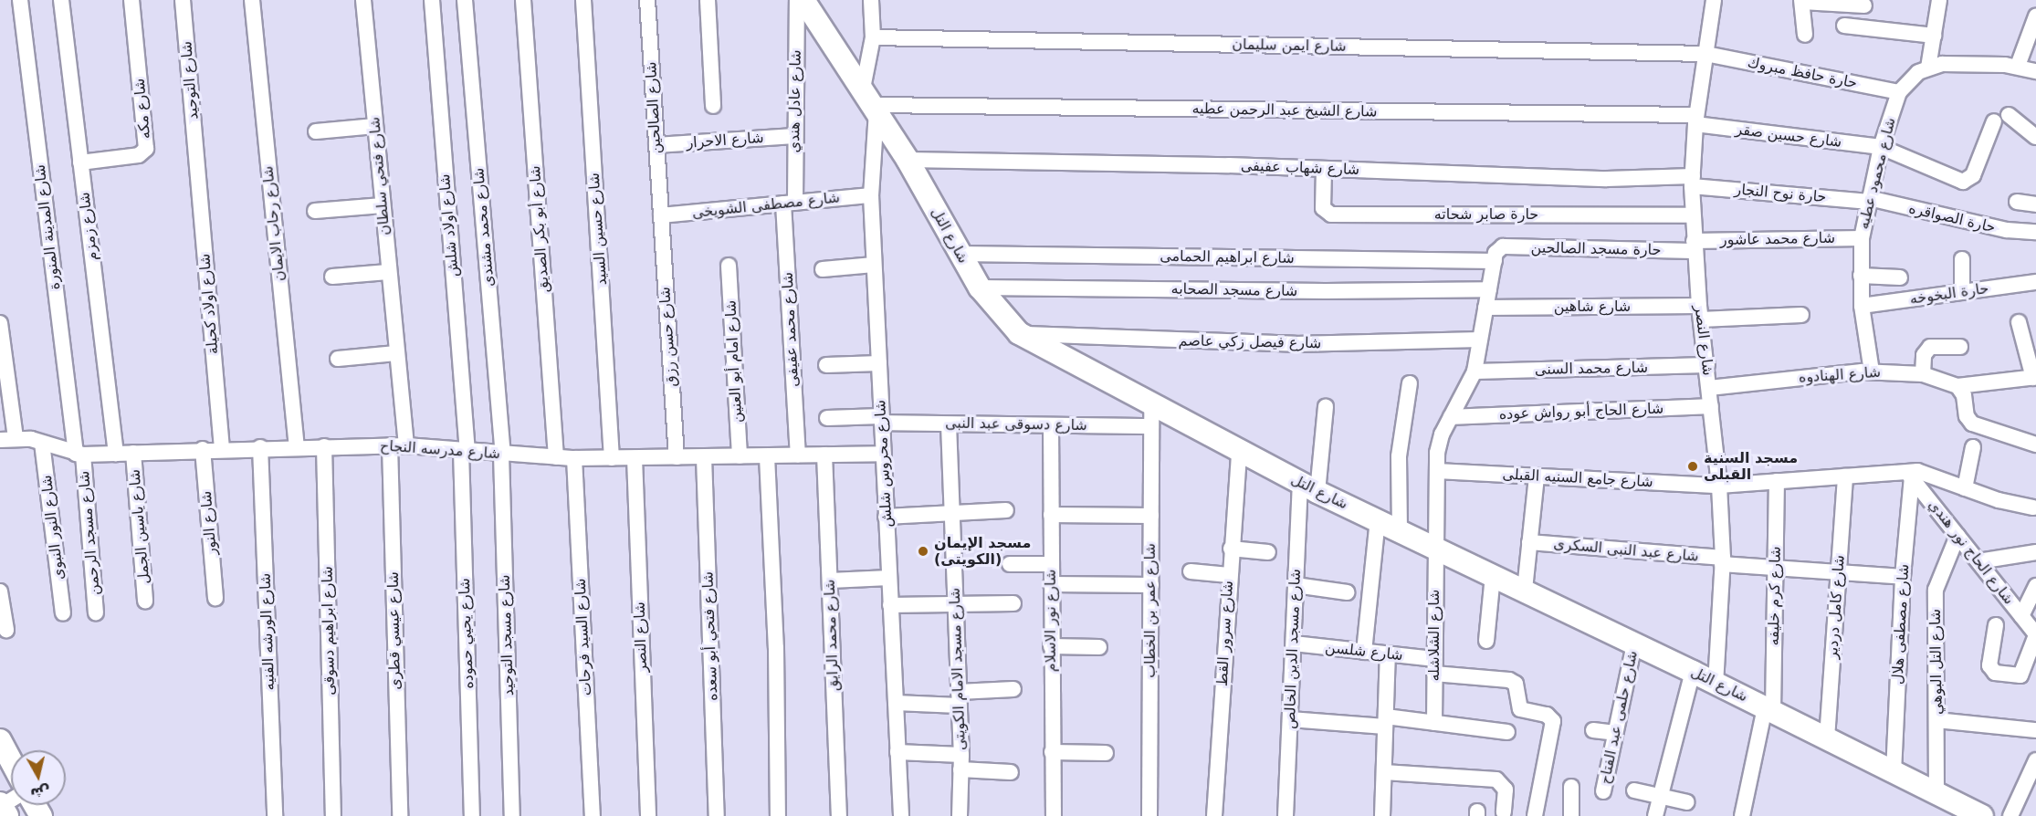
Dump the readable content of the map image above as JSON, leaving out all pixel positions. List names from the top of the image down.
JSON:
{
  "streets": {
    "street": [
      "شارع ايمن سليمان",
      "حارة حافظ مبروك",
      "شارع التوحيد",
      "شارع عادل هندي",
      "شارع الصالحين",
      "شارع مكه",
      "شارع الشيخ عبد الرحمن عطيه",
      "شارع حسين صقر",
      "شارع الاحرار",
      "شارع شهاب عفيفى",
      "شارع محمود عطيه",
      "شارع فتحي سلطان",
      "حارة نوح النجار",
      "شارع مصطفى الشويخى",
      "حارة صابر شحاته",
      "حارة الصواقره",
      "شارع رحاب الايمان",
      "شارع اولاد شلش",
      "شارع زمزم",
      "شارع المدينة المنورة",
      "شارع محمد مشندى",
      "شارع أبو بكر الصديق",
      "شارع حسين السيد",
      "شارع التل",
      "شارع محمد عاشور",
      "حارة مسجد الصالحين",
      "شارع ابراهيم الحمامى",
      "شارع مسجد الصحابه",
      "حارة البخوخه",
      "شارع اولاد كحيلة",
      "شارع شاهين",
      "شارع محمد عفيفى",
      "شارع حسن رزق",
      "شارع النصر",
      "شارع فيصل زكي عاصم",
      "شارع امام أبو العنين",
      "شارع محمد السنى",
      "شارع الهنادوه",
      "شارع الحاج أبو رواش عوده",
      "شارع دسوقى عبد النبى",
      "شارع مدرسه النجاح",
      "شارع محروس شلش",
      "شارع جامع السنيه القبلى",
      "شارع النور",
      "شارع ياسين الجمل",
      "شارع النور النبوى",
      "شارع مسجد الرحمن",
      "شارع عبد النبى السكرى",
      "شارع الحاج نور هندي",
      "شارع كرم خليفه",
      "شارع كامل دردير",
      "شارع عمر بن الخطاب",
      "شارع نور الاسلام",
      "شارع مصطفى هلال",
      "شارع ابراهيم دسوقى",
      "شارع عيسي قطرى",
      "شارع الورشه الفنيه",
      "شارع يحيي حموده",
      "شارع سرور القط",
      "شارع مسجد التوحيد",
      "شارع محمد الرايق",
      "شارع الشلاشله",
      "شارع فتحي أبو سعده",
      "شارع السيد فرحات",
      "شارع مسجد الدين الخالص",
      "شارع شلسن",
      "شارع التل البوهي",
      "شارع مسجد الامام الكويتى",
      "شارع حلمى عبد الفتاح"
    ]
  },
  "crossings": [
    ["شارع ايمن سليمان", "حارة حافظ مبروك"],
    ["شارع ايمن سليمان", "شارع النصر"],
    ["شارع ايمن سليمان", "شارع محروس شلش"],
    ["حارة حافظ مبروك", "شارع محمود عطيه"],
    ["حارة حافظ مبروك", "شارع النصر"],
    ["شارع التوحيد", "شارع اولاد كحيلة"],
    ["شارع عادل هندي", "شارع الاحرار"],
    ["شارع عادل هندي", "شارع مصطفى الشويخى"],
    ["شارع عادل هندي", "شارع محمد عفيفى"],
    ["شارع الصالحين", "شارع الاحرار"],
    ["شارع الصالحين", "شارع مصطفى الشويخى"],
    ["شارع الصالحين", "شارع حسن رزق"],
    ["شارع مكه", "شارع زمزم"],
    ["شارع الشيخ عبد الرحمن عطيه", "شارع حسين صقر"],
    ["شارع الشيخ عبد الرحمن عطيه", "شارع التل"],
    ["شارع الشيخ عبد الرحمن عطيه", "شارع النصر"],
    ["شارع الشيخ عبد الرحمن عطيه", "شارع محروس شلش"],
    ["شارع حسين صقر", "شارع محمود عطيه"],
    ["شارع حسين صقر", "شارع النصر"],
    ["شارع شهاب عفيفى", "حارة نوح النجار"],
    ["شارع شهاب عفيفى", "حارة صابر شحاته"],
    ["شارع شهاب عفيفى", "شارع التل"],
    ["شارع شهاب عفيفى", "شارع النصر"],
    ["شارع محمود عطيه", "حارة نوح النجار"],
    ["شارع محمود عطيه", "حارة الصواقره"],
    ["شارع محمود عطيه", "شارع محمد عاشور"],
    ["شارع محمود عطيه", "حارة البخوخه"],
    ["شارع محمود عطيه", "شارع الهنادوه"],
    ["شارع فتحي سلطان", "شارع مدرسه النجاح"],
    ["حارة نوح النجار", "حارة الصواقره"],
    ["حارة نوح النجار", "شارع النصر"],
    ["شارع مصطفى الشويخى", "شارع محمد عفيفى"],
    ["شارع مصطفى الشويخى", "شارع حسن رزق"],
    ["شارع مصطفى الشويخى", "شارع محروس شلش"],
    ["حارة صابر شحاته", "شارع النصر"],
    ["شارع رحاب الايمان", "شارع مدرسه النجاح"],
    ["شارع اولاد شلش", "شارع مدرسه النجاح"],
    ["شارع اولاد شلش", "شارع يحيي حموده"],
    ["شارع زمزم", "شارع مدرسه النجاح"],
    ["شارع المدينة المنورة", "شارع مدرسه النجاح"],
    ["شارع المدينة المنورة", "شارع مسجد الرحمن"],
    ["شارع محمد مشندى", "شارع مدرسه النجاح"],
    ["شارع محمد مشندى", "شارع مسجد التوحيد"],
    ["شارع أبو بكر الصديق", "شارع مدرسه النجاح"],
    ["شارع حسين السيد", "شارع مدرسه النجاح"],
    ["شارع التل", "شارع ابراهيم الحمامى"],
    ["شارع التل", "شارع مسجد الصحابه"],
    ["شارع التل", "شارع النصر"],
    ["شارع التل", "شارع فيصل زكي عاصم"],
    ["شارع التل", "شارع دسوقى عبد النبى"],
    ["شارع التل", "شارع محروس شلش"],
    ["شارع التل", "شارع كرم خليفه"],
    ["شارع التل", "شارع كامل دردير"],
    ["شارع التل", "شارع عمر بن الخطاب"],
    ["شارع التل", "شارع مصطفى هلال"],
    ["شارع التل", "شارع سرور القط"],
    ["شارع التل", "شارع الشلاشله"],
    ["شارع التل", "شارع مسجد الدين الخالص"],
    ["شارع التل", "شارع التل البوهي"],
    ["شارع التل", "شارع حلمى عبد الفتاح"],
    ["شارع محمد عاشور", "حارة مسجد الصالحين"],
    ["شارع محمد عاشور", "شارع النصر"],
    ["حارة مسجد الصالحين", "شارع ابراهيم الحمامى"],
    ["حارة مسجد الصالحين", "شارع النصر"],
    ["حارة مسجد الصالحين", "شارع الشلاشله"],
    ["شارع ابراهيم الحمامى", "شارع الشلاشله"],
    ["شارع مسجد الصحابه", "شارع الشلاشله"],
    ["شارع اولاد كحيلة", "شارع مدرسه النجاح"],
    ["شارع شاهين", "شارع النصر"],
    ["شارع شاهين", "شارع الشلاشله"],
    ["شارع محمد عفيفى", "شارع مدرسه النجاح"],
    ["شارع حسن رزق", "شارع مدرسه النجاح"],
    ["شارع النصر", "شارع محمد السنى"],
    ["شارع النصر", "شارع الهنادوه"],
    ["شارع النصر", "شارع الحاج أبو رواش عوده"],
    ["شارع النصر", "شارع مدرسه النجاح"],
    ["شارع النصر", "شارع جامع السنيه القبلى"],
    ["شارع النصر", "شارع عبد النبى السكرى"],
    ["شارع فيصل زكي عاصم", "شارع الشلاشله"],
    ["شارع امام أبو العنين", "شارع مدرسه النجاح"],
    ["شارع محمد السنى", "شارع الشلاشله"],
    ["شارع الحاج أبو رواش عوده", "شارع الشلاشله"],
    ["شارع دسوقى عبد النبى", "شارع محروس شلش"],
    ["شارع دسوقى عبد النبى", "شارع عمر بن الخطاب"],
    ["شارع دسوقى عبد النبى", "شارع نور الاسلام"],
    ["شارع دسوقى عبد النبى", "شارع مسجد الامام الكويتى"],
    ["شارع مدرسه النجاح", "شارع محروس شلش"],
    ["شارع مدرسه النجاح", "شارع النور"],
    ["شارع مدرسه النجاح", "شارع ياسين الجمل"],
    ["شارع مدرسه النجاح", "شارع النور النبوى"],
    ["شارع مدرسه النجاح", "شارع مسجد الرحمن"],
    ["شارع مدرسه النجاح", "شارع ابراهيم دسوقى"],
    ["شارع مدرسه النجاح", "شارع عيسي قطرى"],
    ["شارع مدرسه النجاح", "شارع الورشه الفنيه"],
    ["شارع مدرسه النجاح", "شارع يحيي حموده"],
    ["شارع مدرسه النجاح", "شارع مسجد التوحيد"],
    ["شارع مدرسه النجاح", "شارع محمد الرايق"],
    ["شارع مدرسه النجاح", "شارع فتحي أبو سعده"],
    ["شارع مدرسه النجاح", "شارع السيد فرحات"],
    ["شارع جامع السنيه القبلى", "شارع الحاج نور هندي"],
    ["شارع جامع السنيه القبلى", "شارع كرم خليفه"],
    ["شارع جامع السنيه القبلى", "شارع كامل دردير"],
    ["شارع جامع السنيه القبلى", "شارع مصطفى هلال"],
    ["شارع جامع السنيه القبلى", "شارع الشلاشله"],
    ["شارع عبد النبى السكرى", "شارع كرم خليفه"],
    ["شارع عبد النبى السكرى", "شارع كامل دردير"],
    ["شارع عبد النبى السكرى", "شارع مصطفى هلال"],
    ["شارع الحاج نور هندي", "شارع مصطفى هلال"],
    ["شارع الحاج نور هندي", "شارع التل البوهي"],
    ["شارع الشلاشله", "شارع شلسن"],
    ["شارع مسجد الدين الخالص", "شارع شلسن"]
  ],
  "places": ["مسجد السنية القبلى", "مسجد الإيمان (الكويتى)"],
  "north": "bottom"
}
